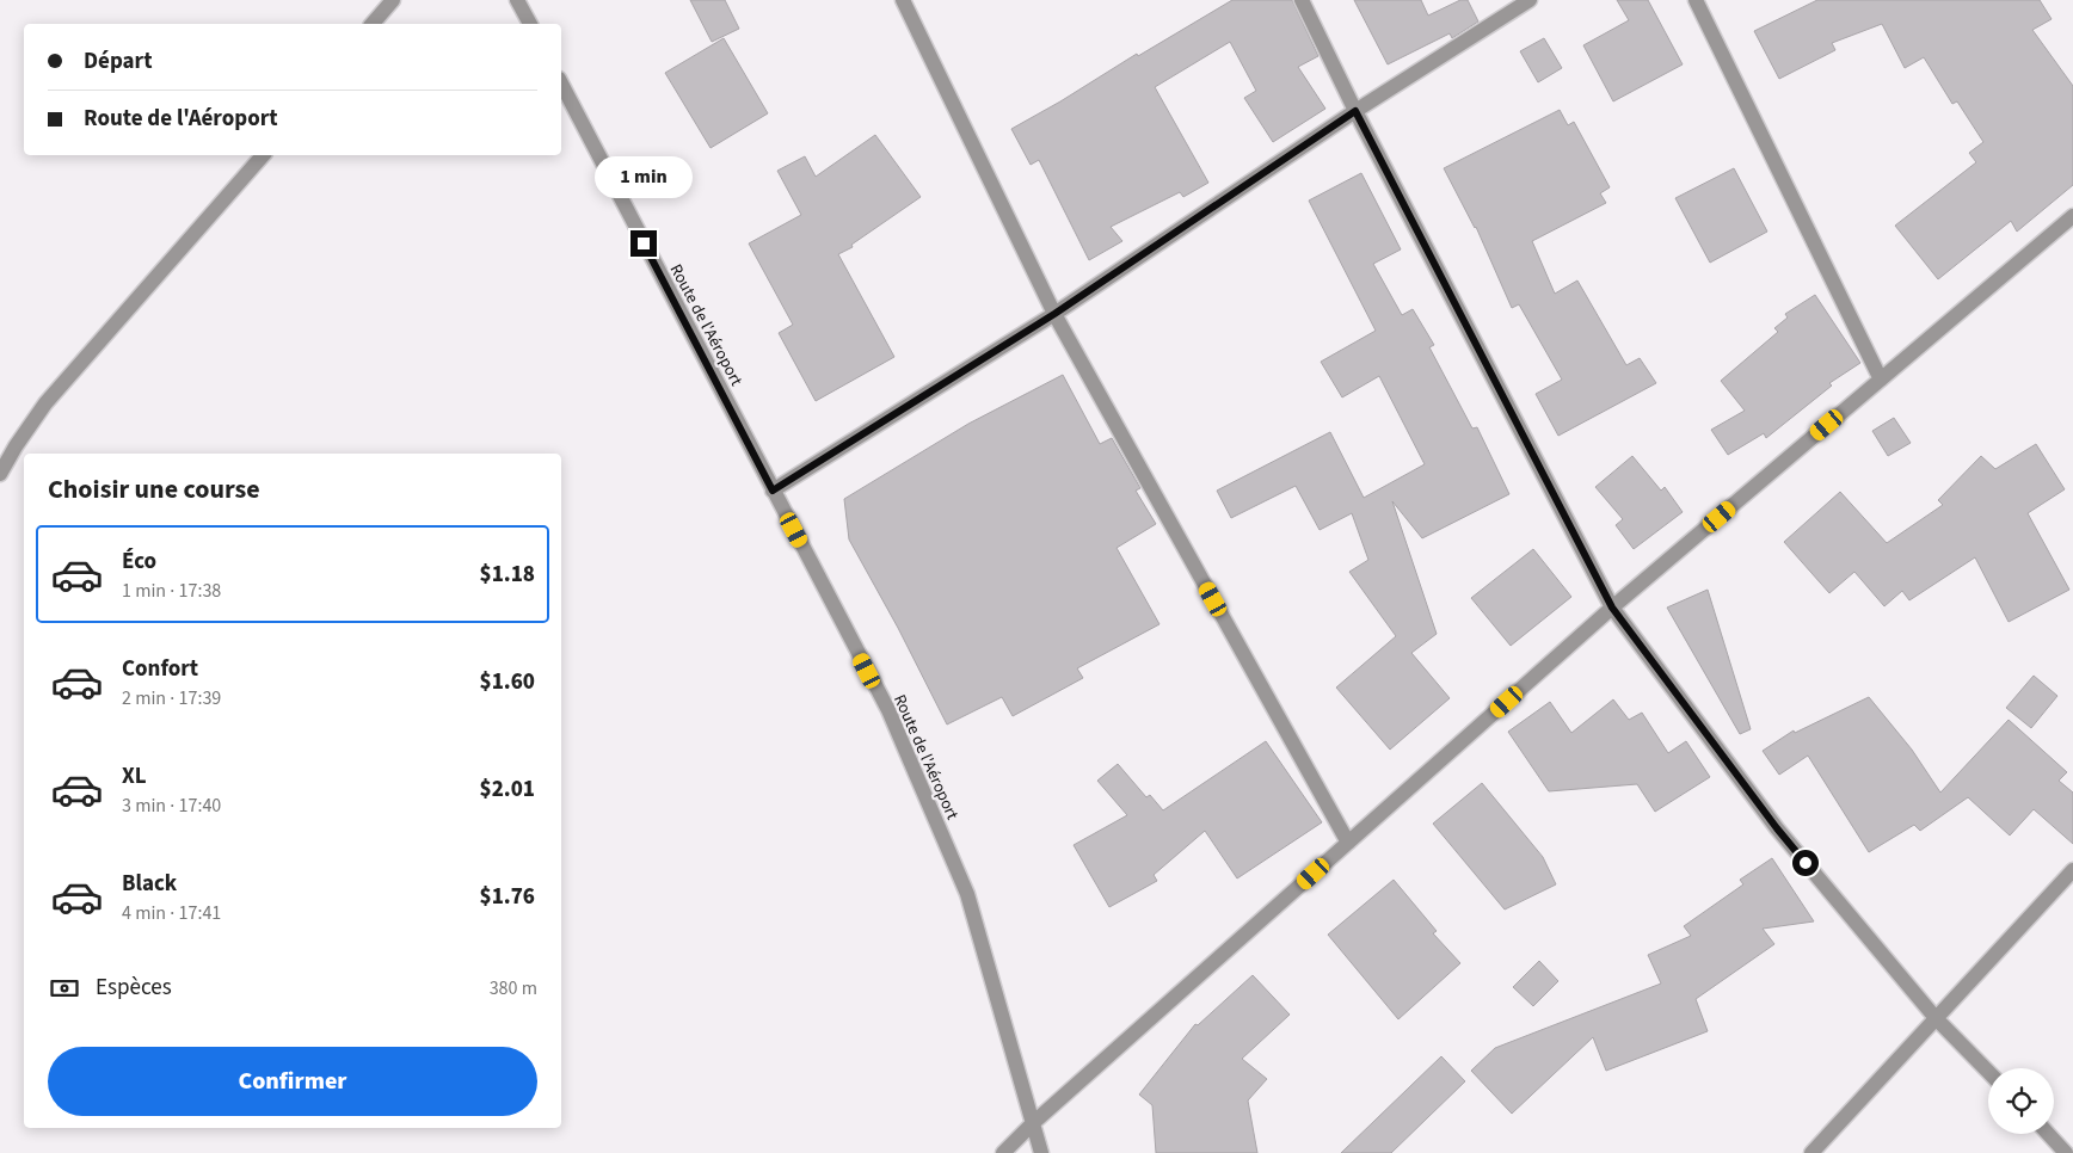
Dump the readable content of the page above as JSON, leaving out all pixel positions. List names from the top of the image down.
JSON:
{
  "streets": {
    "street": ["Route de l'Aéroport"]
  },
  "page": {
    "banner": ["Départ", "Route de l'Aéroport"],
    "bubble": "1 min",
    "heading": "Choisir une course",
    "list": [
      {
        "name": "Éco",
        "note": "1 min · 17:38",
        "value": "$1.18"
      },
      {
        "name": "Confort",
        "note": "2 min · 17:39",
        "value": "$1.60"
      },
      {
        "name": "XL",
        "note": "3 min · 17:40",
        "value": "$2.01"
      },
      {
        "name": "Black",
        "note": "4 min · 17:41",
        "value": "$1.76"
      }
    ],
    "pay": ["Espèces", "380 m"],
    "buttons": "Confirmer"
  }
}
